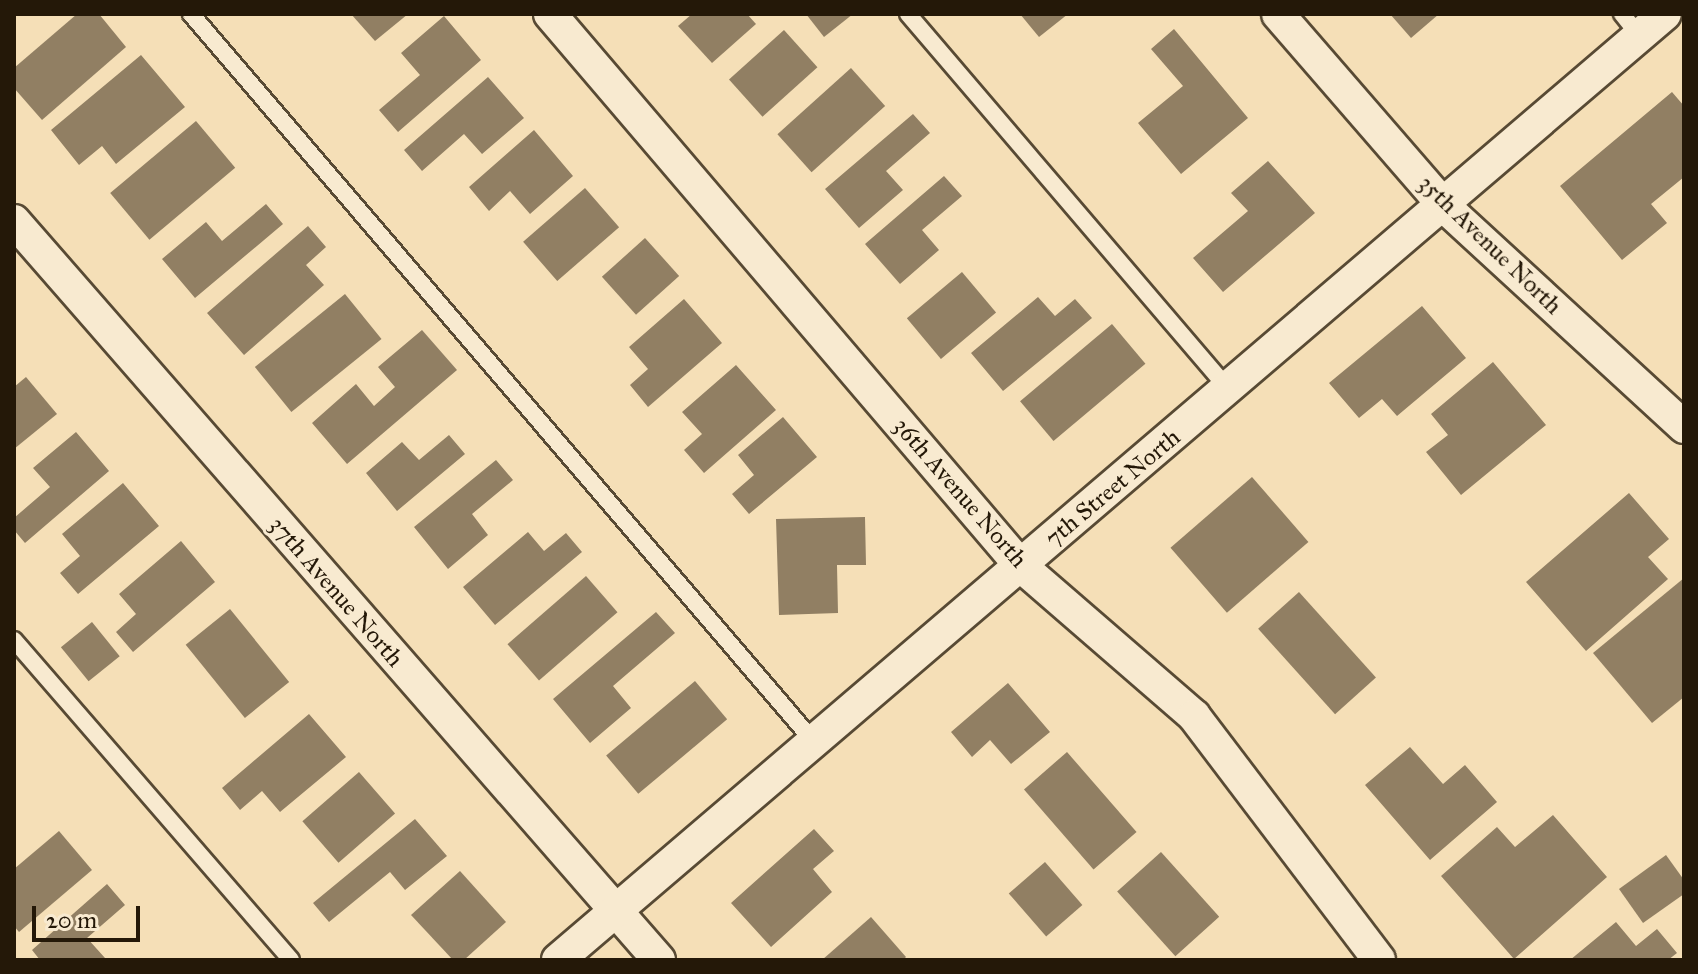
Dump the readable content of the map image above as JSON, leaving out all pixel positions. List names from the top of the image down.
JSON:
{
  "streets": {
    "street": [
      "35th Avenue North",
      "7th Street North",
      "36th Avenue North",
      "37th Avenue North"
    ]
  },
  "crossings": [
    ["35th Avenue North", "7th Street North"],
    ["7th Street North", "36th Avenue North"],
    ["7th Street North", "37th Avenue North"]
  ],
  "scale_bar": "20 m"
}
